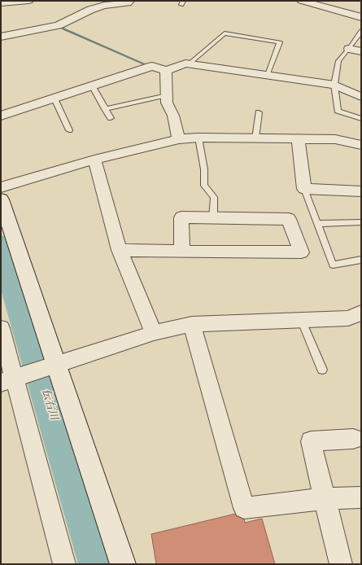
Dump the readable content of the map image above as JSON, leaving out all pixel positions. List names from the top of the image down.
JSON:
{
  "water": ["伝右川"]
}
